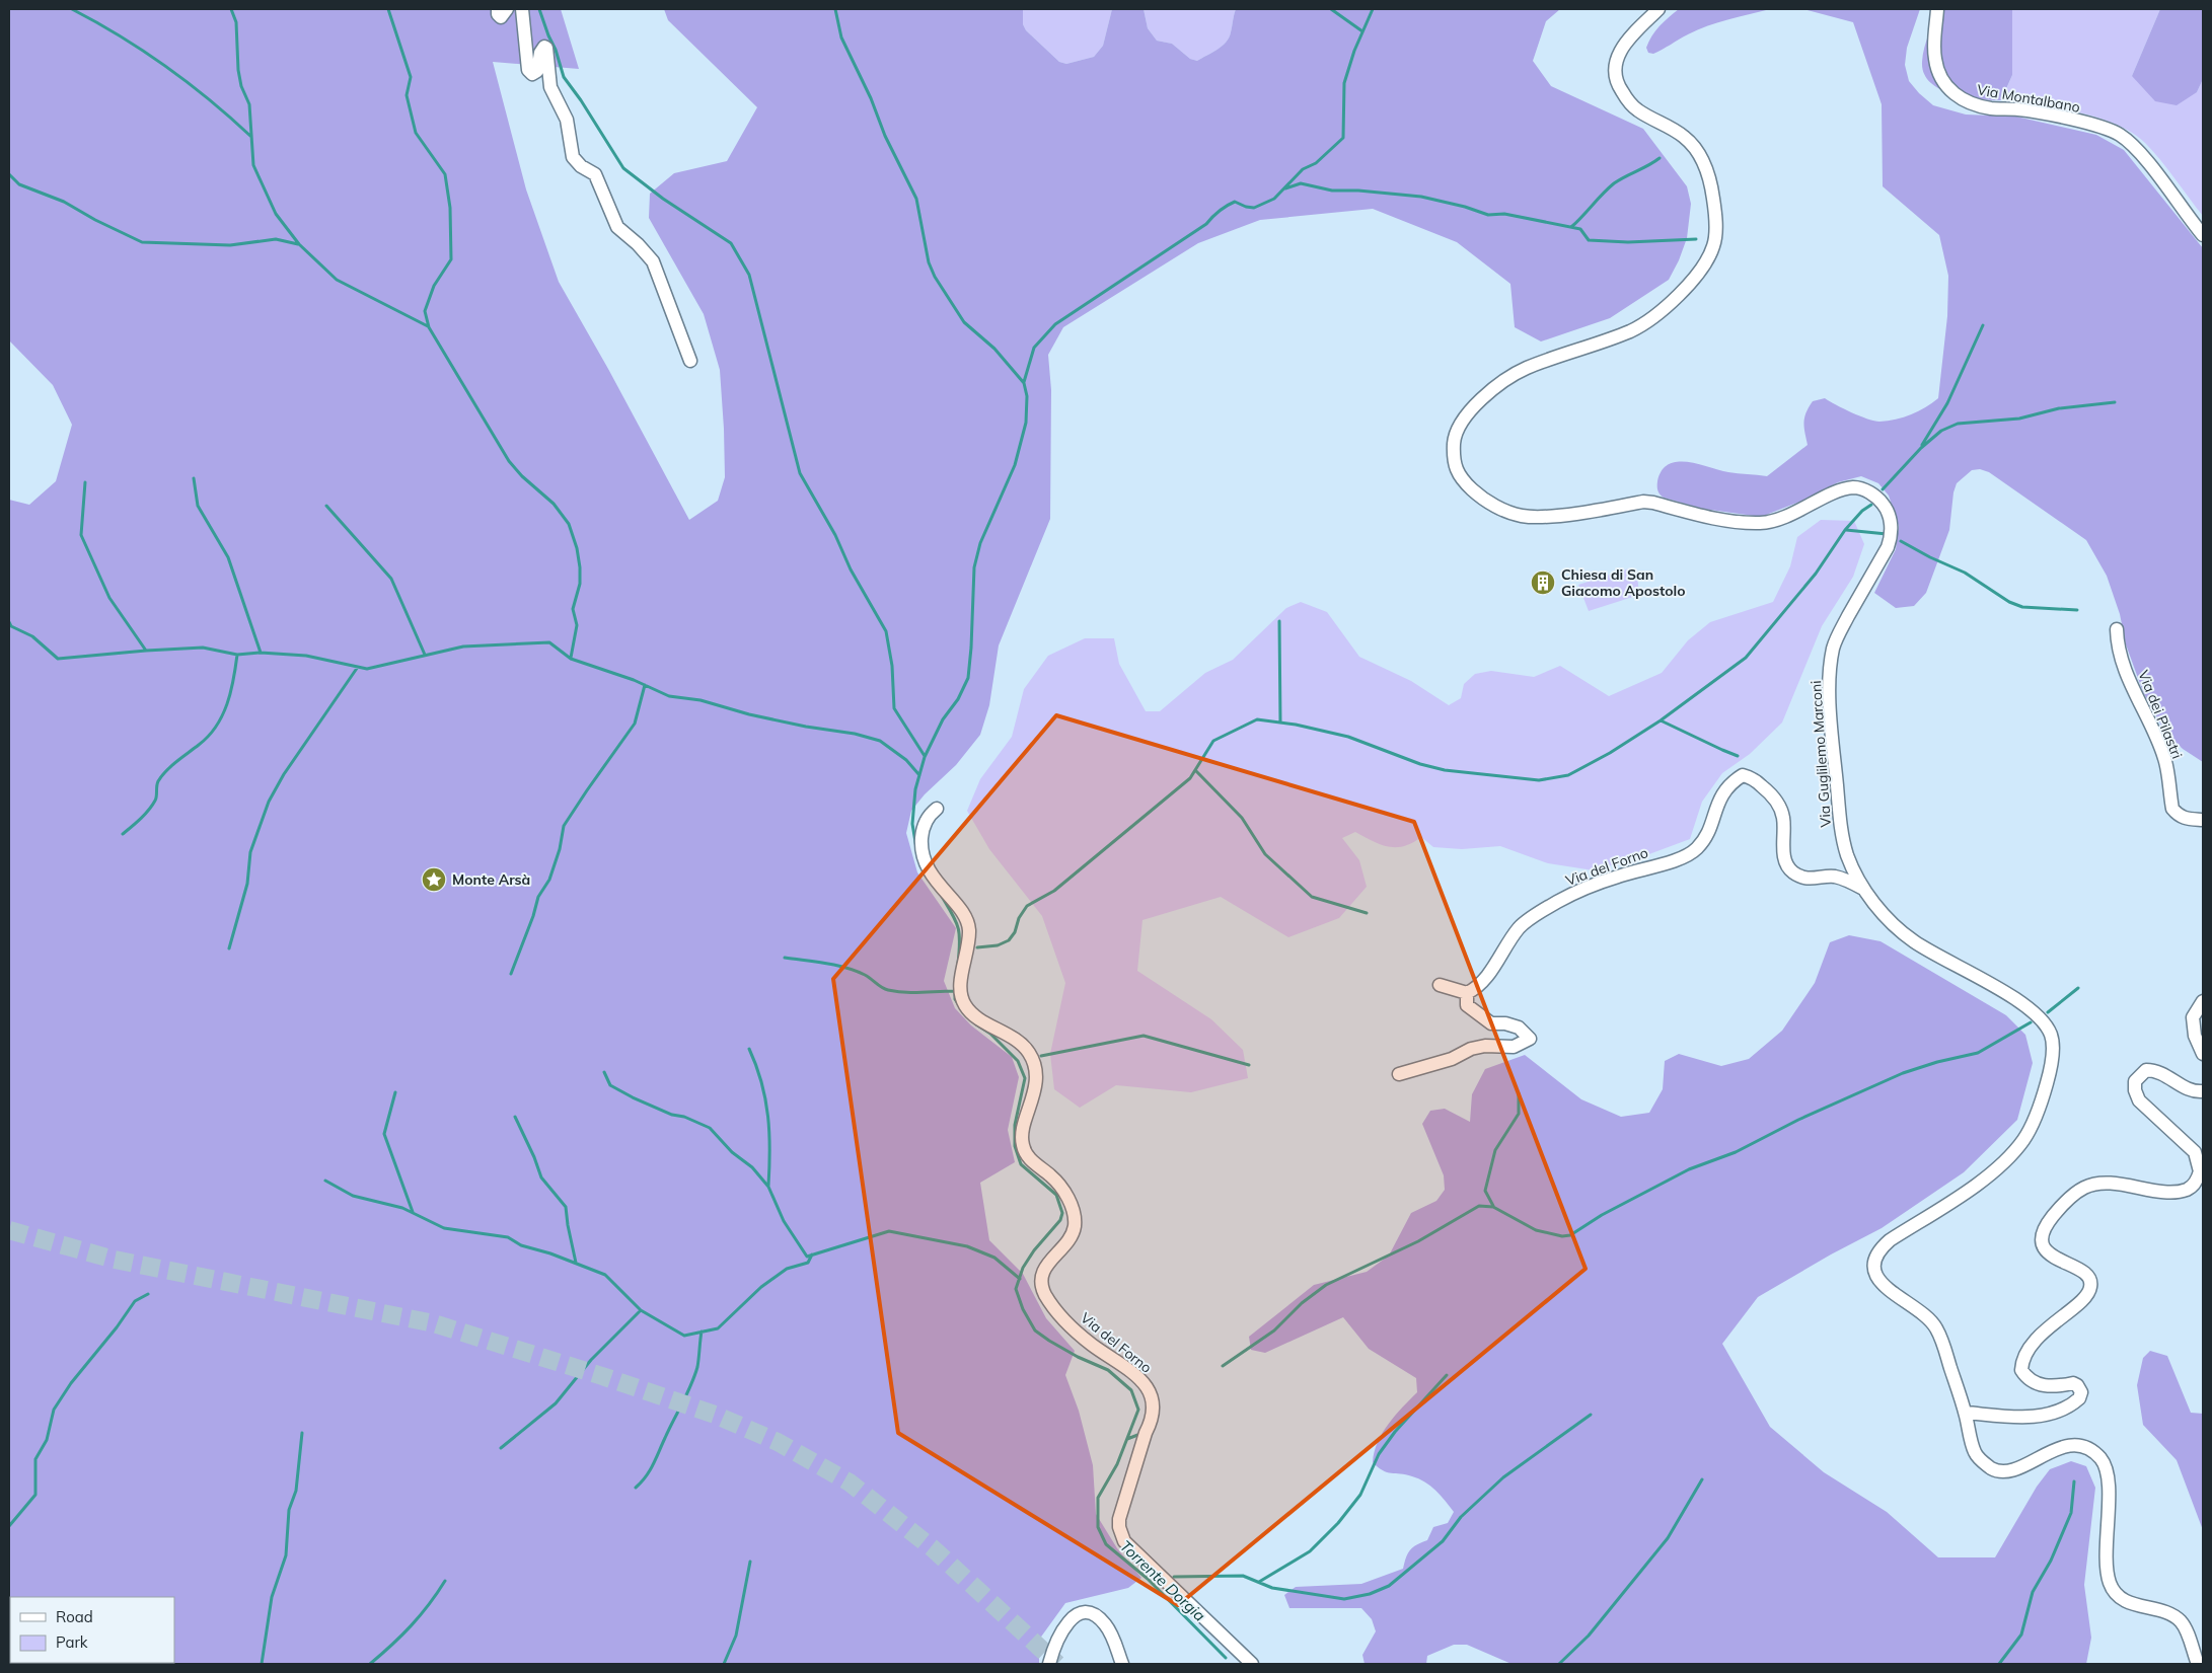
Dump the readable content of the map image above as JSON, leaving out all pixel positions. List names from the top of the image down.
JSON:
{
  "streets": {
    "street": [
      "Via Montalbano",
      "Via dei Pilastri",
      "Via Guglilemo Marconi",
      "Via del Forno"
    ]
  },
  "crossings": [
    ["Via Guglilemo Marconi", "Via del Forno"]
  ],
  "water": ["Torrente Dorgia"],
  "places": {
    "building": ["Chiesa di San Giacomo Apostolo"],
    "place": ["Monte Arsà"]
  },
  "legend": ["Road", "Park"]
}
